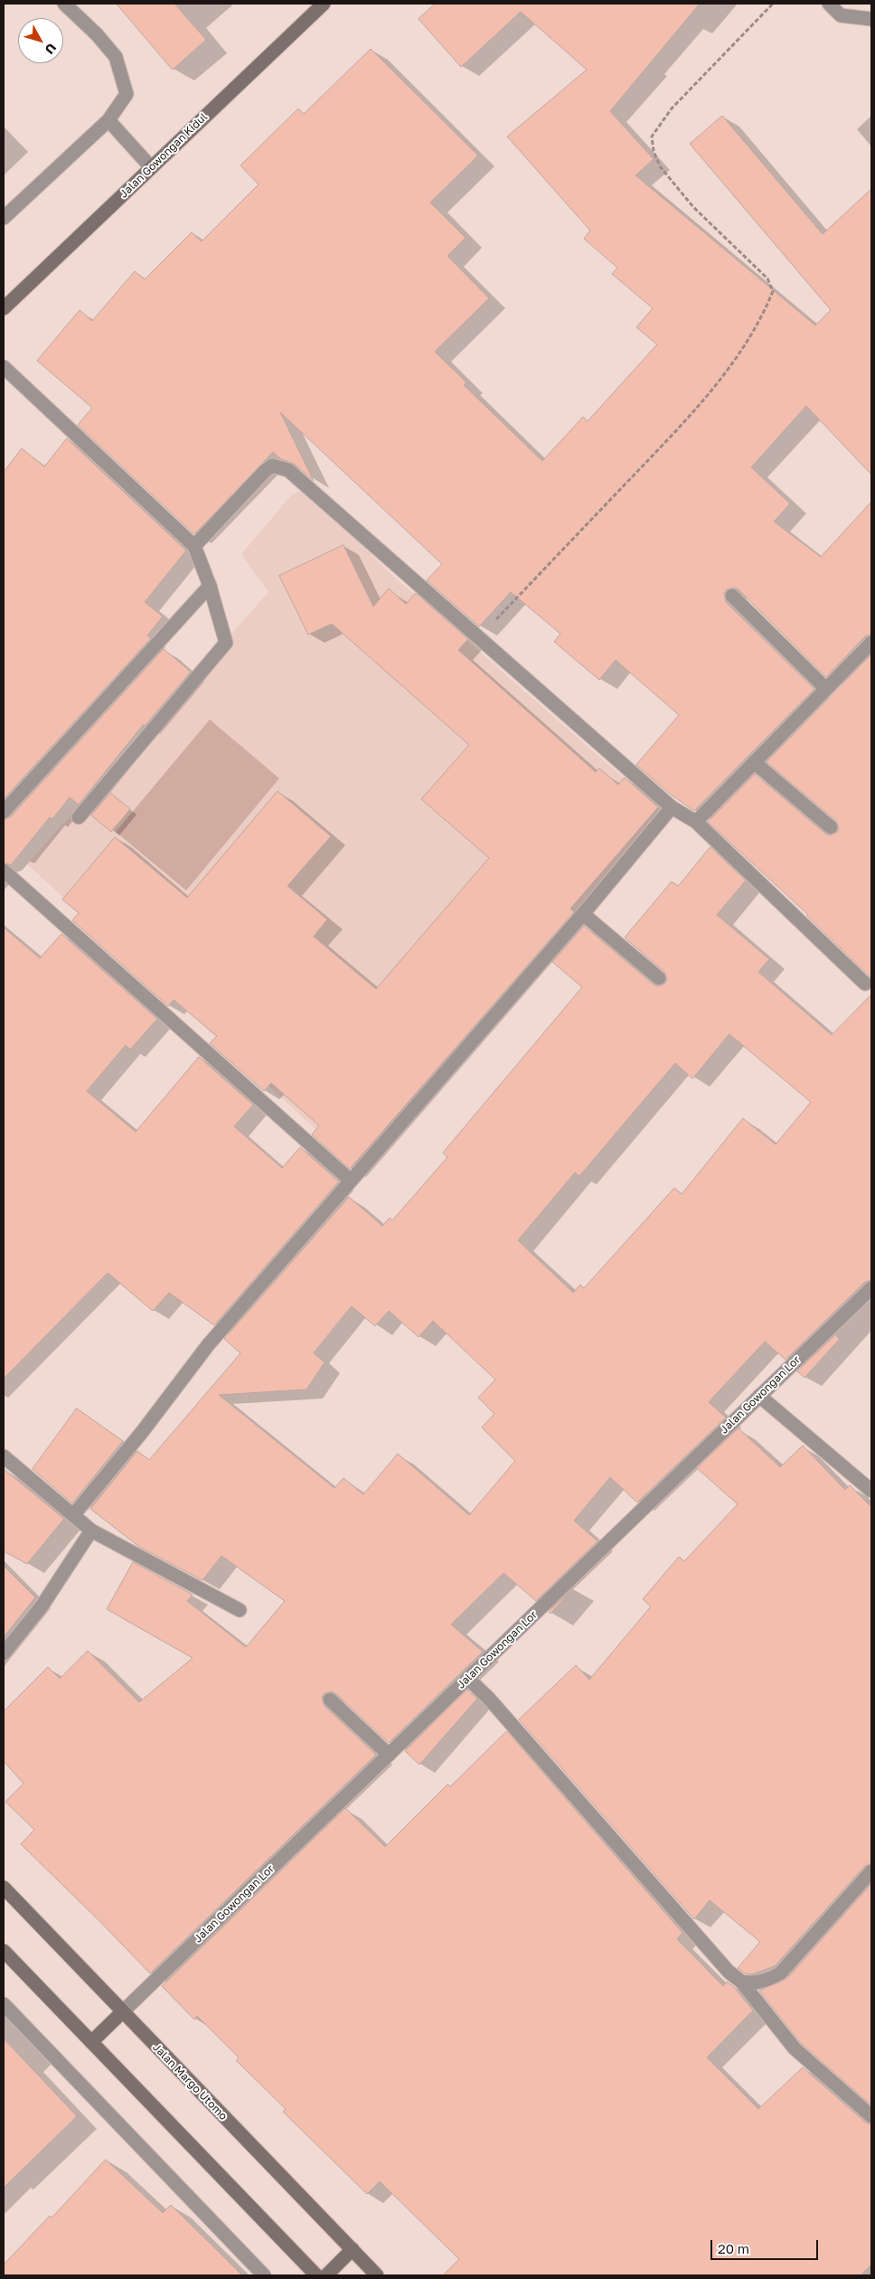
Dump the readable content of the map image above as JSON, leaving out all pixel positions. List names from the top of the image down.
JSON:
{
  "streets": {
    "street": ["Jalan Gowongan Kidul", "Jalan Gowongan Lor", "Jalan Margo Utomo"]
  },
  "crossings": [
    ["Jalan Gowongan Lor", "Jalan Margo Utomo"]
  ],
  "scale_bar": "20 m",
  "north": "bottom right"
}
